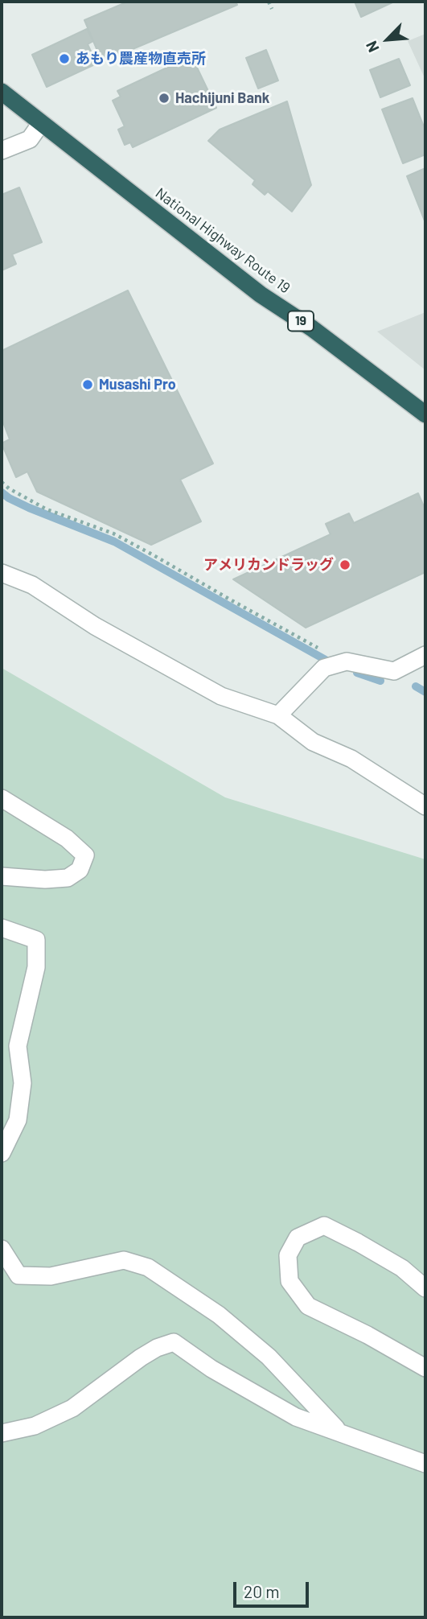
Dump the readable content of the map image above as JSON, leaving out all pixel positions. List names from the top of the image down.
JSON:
{
  "streets": {
    "highway": ["National Highway Route 19", "19"]
  },
  "places": [
    "あもり農産物直売所",
    "Hachijuni Bank",
    "Musashi Pro",
    "アメリカンドラッグ"
  ],
  "scale_bar": "20 m",
  "north": "bottom left"
}
